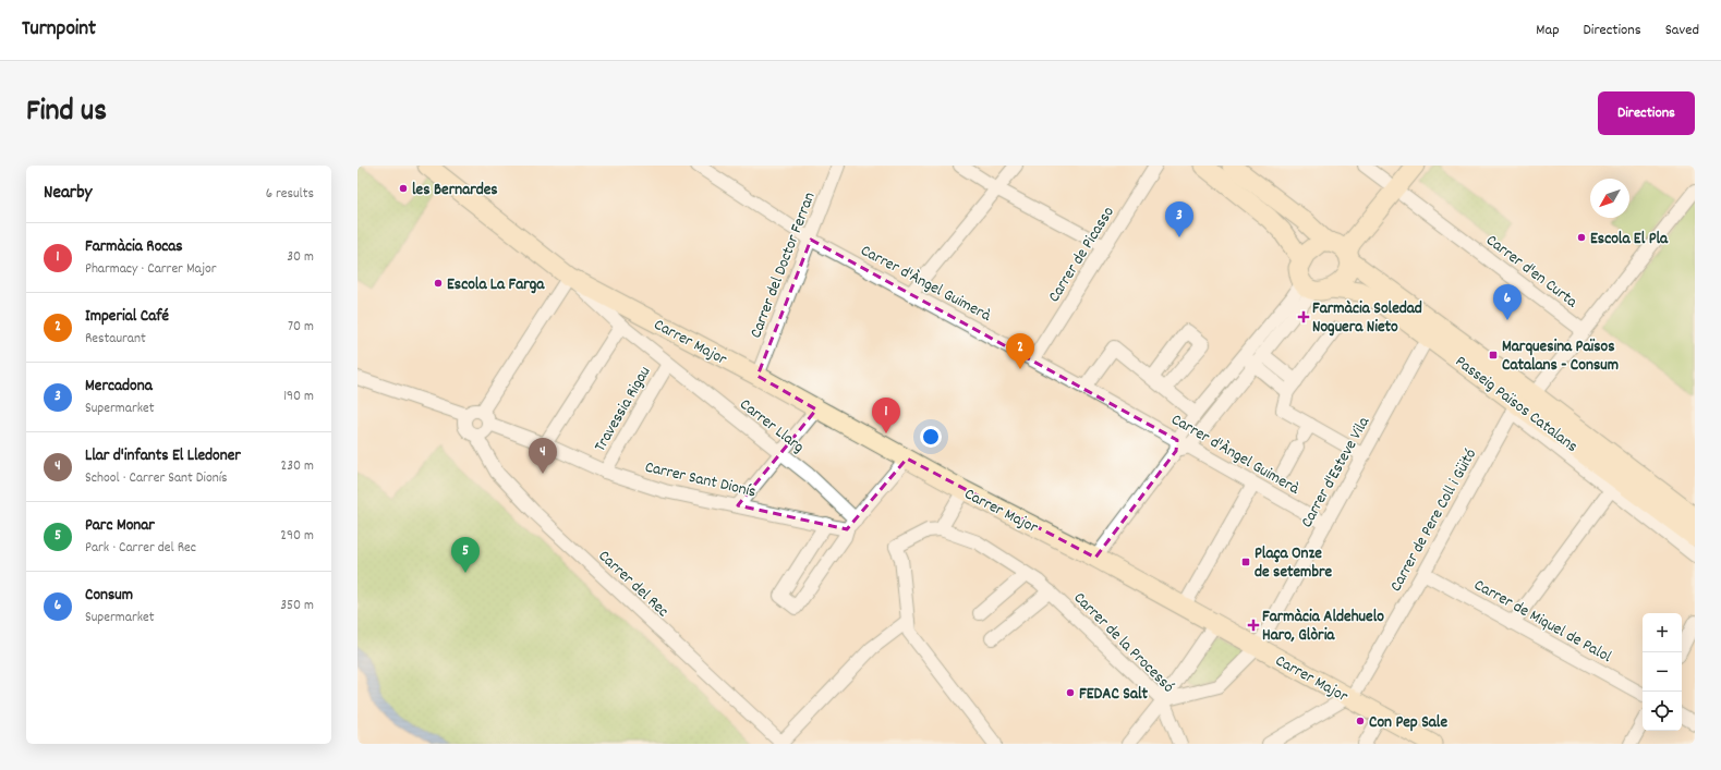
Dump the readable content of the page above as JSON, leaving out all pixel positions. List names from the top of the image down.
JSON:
{
  "streets": {
    "main road": ["Carrer Major", "Passeig Països Catalans"],
    "street": [
      "Carrer de Picasso",
      "Carrer del Doctor Ferran",
      "Carrer d'en Curta",
      "Carrer d'Àngel Guimerà",
      "Travessia Rigau",
      "Carrer Llarg",
      "Carrer d'Esteve Vila",
      "Carrer Sant Dionís",
      "Carrer de Pere Coll i Güitó",
      "Carrer del Rec",
      "Carrer de Miquel de Palol",
      "Carrer de la Processó"
    ]
  },
  "crossings": [
    ["Carrer de Picasso", "Carrer d'Àngel Guimerà"],
    ["Carrer del Doctor Ferran", "Carrer d'Àngel Guimerà"],
    ["Carrer del Doctor Ferran", "Carrer Major"],
    ["Carrer d'Àngel Guimerà", "Carrer d'Esteve Vila"],
    ["Carrer Major", "Travessia Rigau"],
    ["Carrer Major", "Carrer Llarg"],
    ["Carrer Major", "Carrer d'Esteve Vila"],
    ["Carrer Major", "Carrer de Pere Coll i Güitó"],
    ["Passeig Països Catalans", "Carrer d'Esteve Vila"],
    ["Passeig Països Catalans", "Carrer de Pere Coll i Güitó"],
    ["Travessia Rigau", "Carrer Llarg"],
    ["Travessia Rigau", "Carrer Sant Dionís"],
    ["Carrer d'Esteve Vila", "Carrer de la Processó"],
    ["Carrer Sant Dionís", "Carrer del Rec"],
    ["Carrer de Pere Coll i Güitó", "Carrer de Miquel de Palol"]
  ],
  "places": {
    "other": [
      "les Bernardes",
      "Escola El Pla",
      "Escola La Farga",
      "FEDAC Salt",
      "Con Pep Sale"
    ],
    "health": ["Farmàcia Soledad Noguera Nieto", "Farmàcia Aldehuelo Haro, Glòria"],
    "transit": ["Marquesina Països Catalans - Consum", "Plaça Onze de setembre"]
  },
  "north": "bottom left",
  "page": {
    "header": "Turnpoint",
    "nav": ["Map", "Directions", "Saved"],
    "title": "Find us",
    "buttons": "Directions",
    "heading": ["Nearby", "6 results"],
    "pins": [
      "3",
      "6",
      "2",
      "1",
      "4",
      "5"
    ],
    "list": [
      {
        "mark": "1",
        "name": "Farmàcia Rocas",
        "note": "Pharmacy · Carrer Major",
        "value": "30 m"
      },
      {
        "mark": "2",
        "name": "Imperial Café",
        "note": "Restaurant",
        "value": "70 m"
      },
      {
        "mark": "3",
        "name": "Mercadona",
        "note": "Supermarket",
        "value": "190 m"
      },
      {
        "mark": "4",
        "name": "Llar d'infants El Lledoner",
        "note": "School · Carrer Sant Dionís",
        "value": "230 m"
      },
      {
        "mark": "5",
        "name": "Parc Monar",
        "note": "Park · Carrer del Rec",
        "value": "290 m"
      },
      {
        "mark": "6",
        "name": "Consum",
        "note": "Supermarket",
        "value": "350 m"
      }
    ],
    "map_buttons": ["+", "−"]
  }
}
